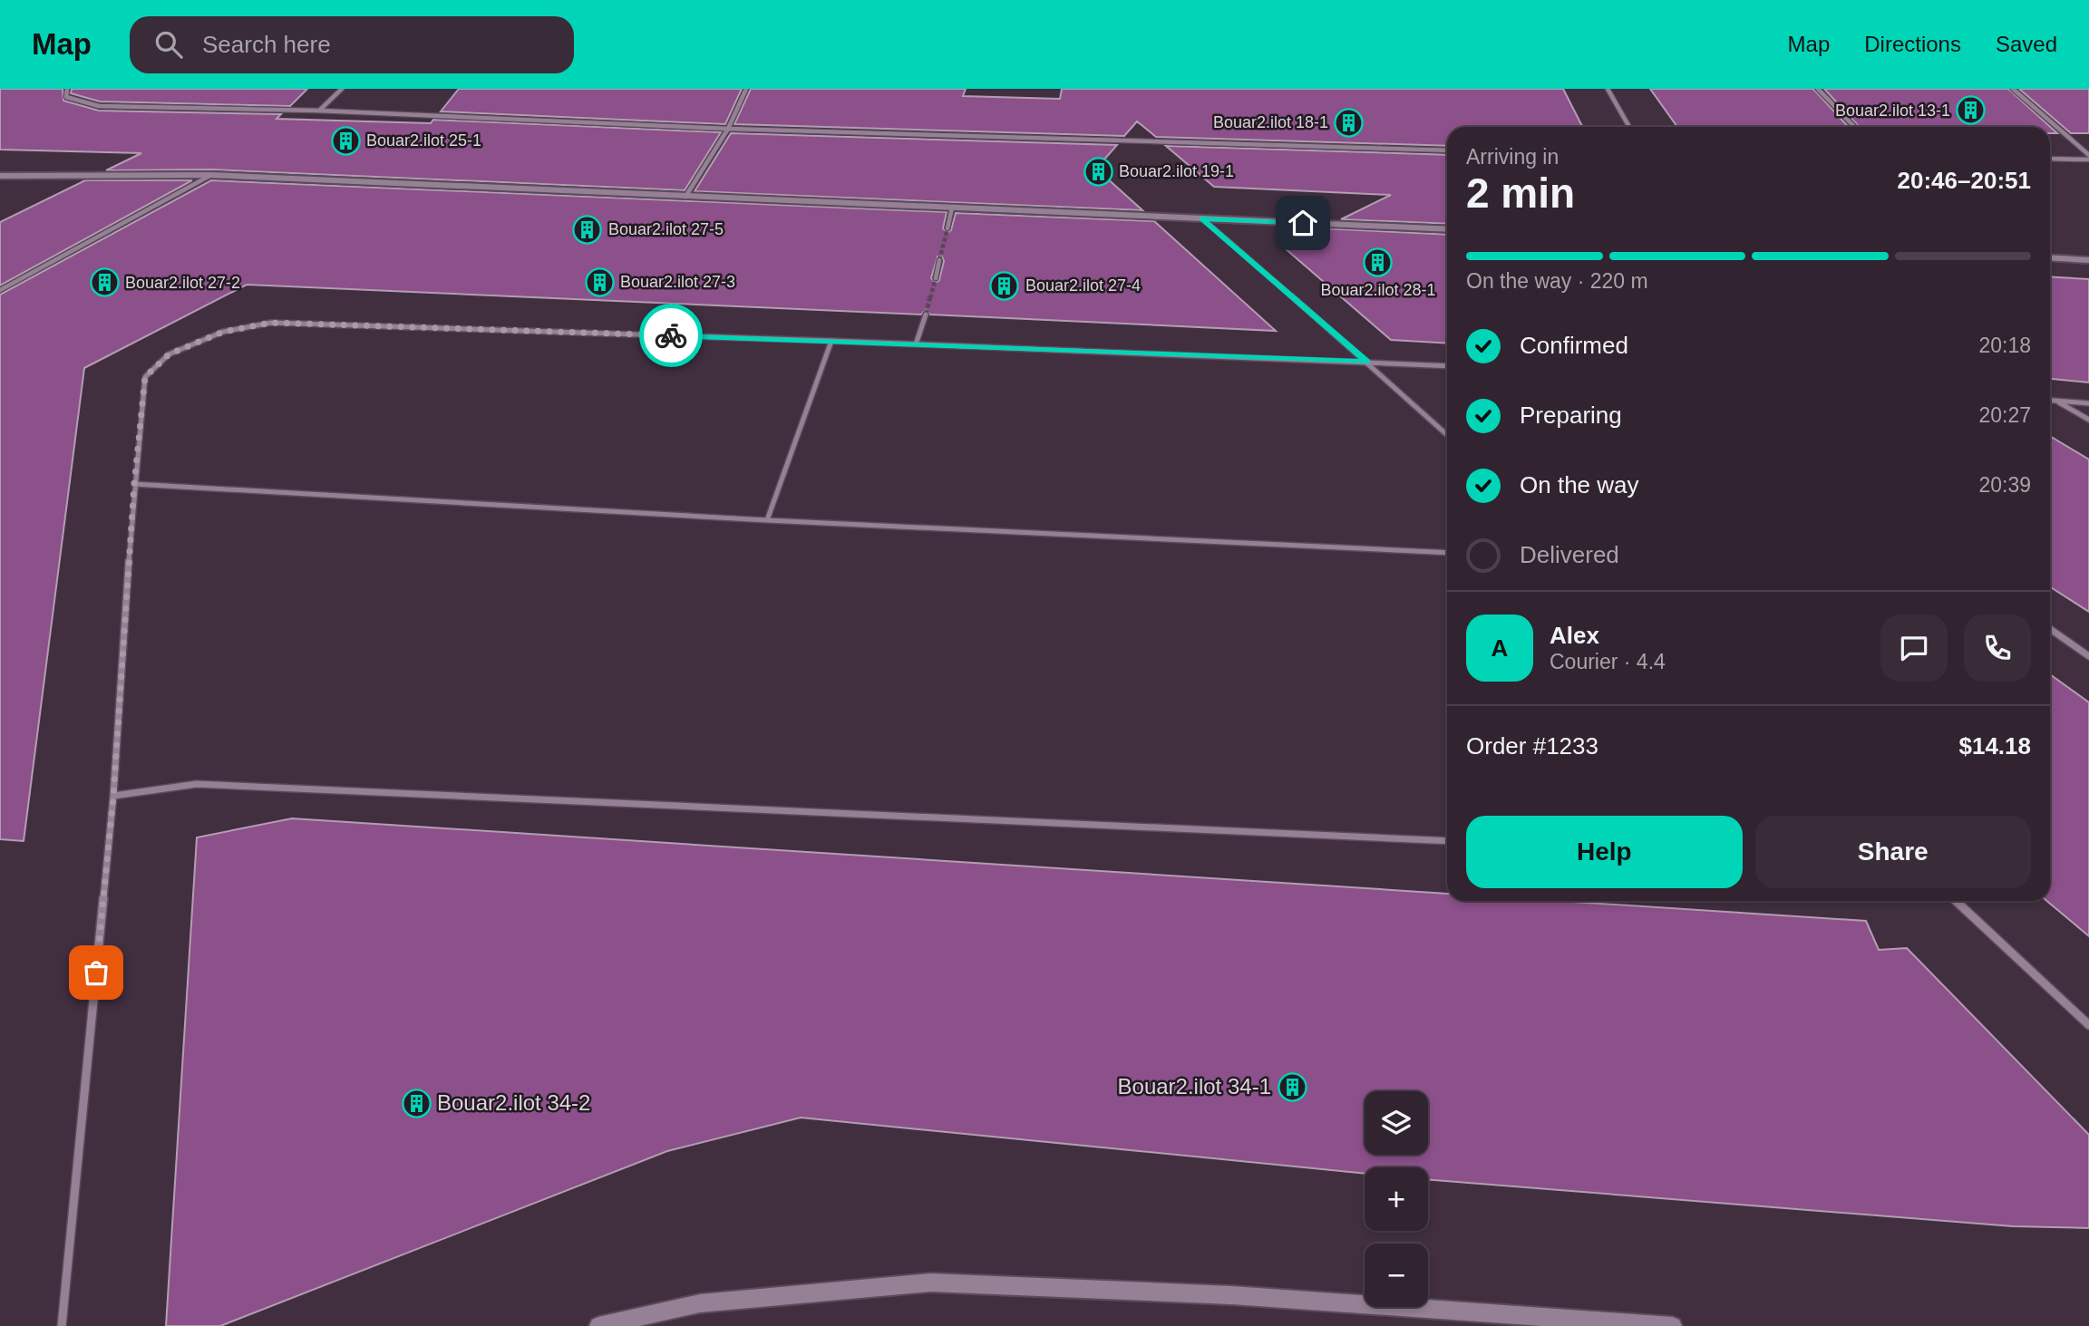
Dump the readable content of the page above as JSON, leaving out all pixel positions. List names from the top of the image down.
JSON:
{
  "places": {
    "building": [
      "Bouar2.ilot 13-1",
      "Bouar2.ilot 18-1",
      "Bouar2.ilot 25-1",
      "Bouar2.ilot 19-1",
      "Bouar2.ilot 27-5",
      "Bouar2.ilot 28-1",
      "Bouar2.ilot 27-3",
      "Bouar2.ilot 27-2",
      "Bouar2.ilot 27-4",
      "Bouar2.ilot 34-1",
      "Bouar2.ilot 34-2"
    ]
  },
  "page": {
    "header": "Map",
    "search": "Search here",
    "nav": ["Map", "Directions", "Saved"],
    "heading": ["2 min", "Arriving in", "20:46–20:51"],
    "panel": [
      "Alex",
      "Courier · 4.4",
      "Order #1233",
      "$14.18"
    ],
    "bar": "On the way · 220 m",
    "list": [
      ["Confirmed", "20:18"],
      ["Preparing", "20:27"],
      ["On the way", "20:39"],
      "Delivered"
    ],
    "round": "A",
    "buttons": ["Help", "Share"],
    "map_buttons": ["+", "−"]
  }
}
